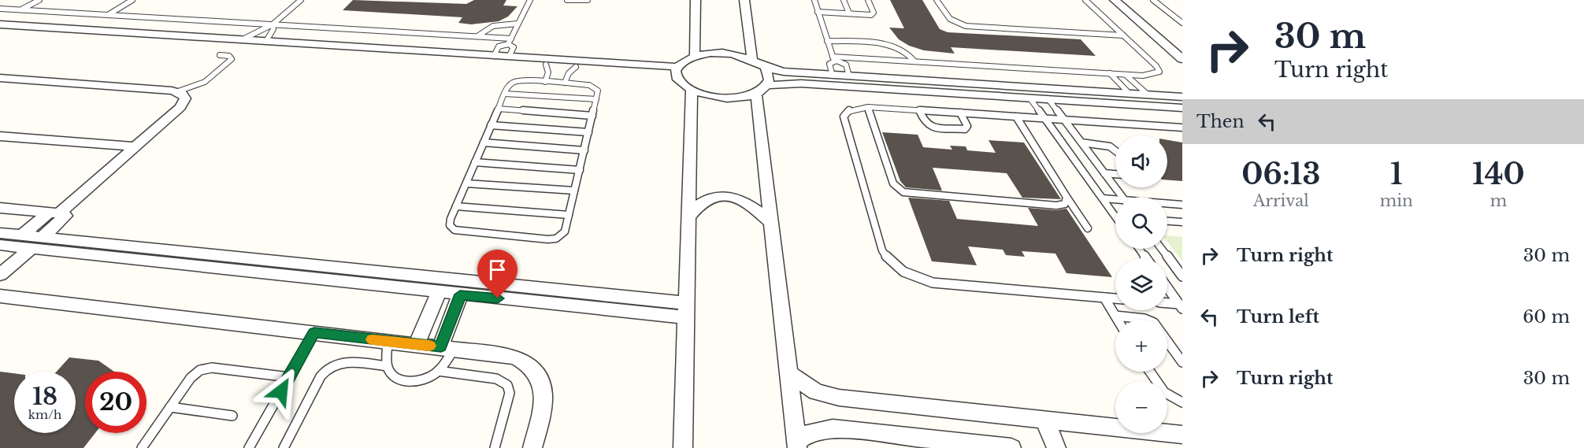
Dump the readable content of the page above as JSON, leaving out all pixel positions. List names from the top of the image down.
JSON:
{
  "page": {
    "turn": ["30 m", "Turn right"],
    "then": "Then",
    "map_buttons": ["+", "−"],
    "eta": [
      "06:13",
      "Arrival",
      "1",
      "min",
      "140",
      "m"
    ],
    "list": [
      {
        "name": "Turn right",
        "value": "30 m"
      },
      {
        "name": "Turn left",
        "value": "60 m"
      },
      {
        "name": "Turn right",
        "value": "30 m"
      }
    ],
    "speed": "18 km/h",
    "limit": "20"
  }
}
